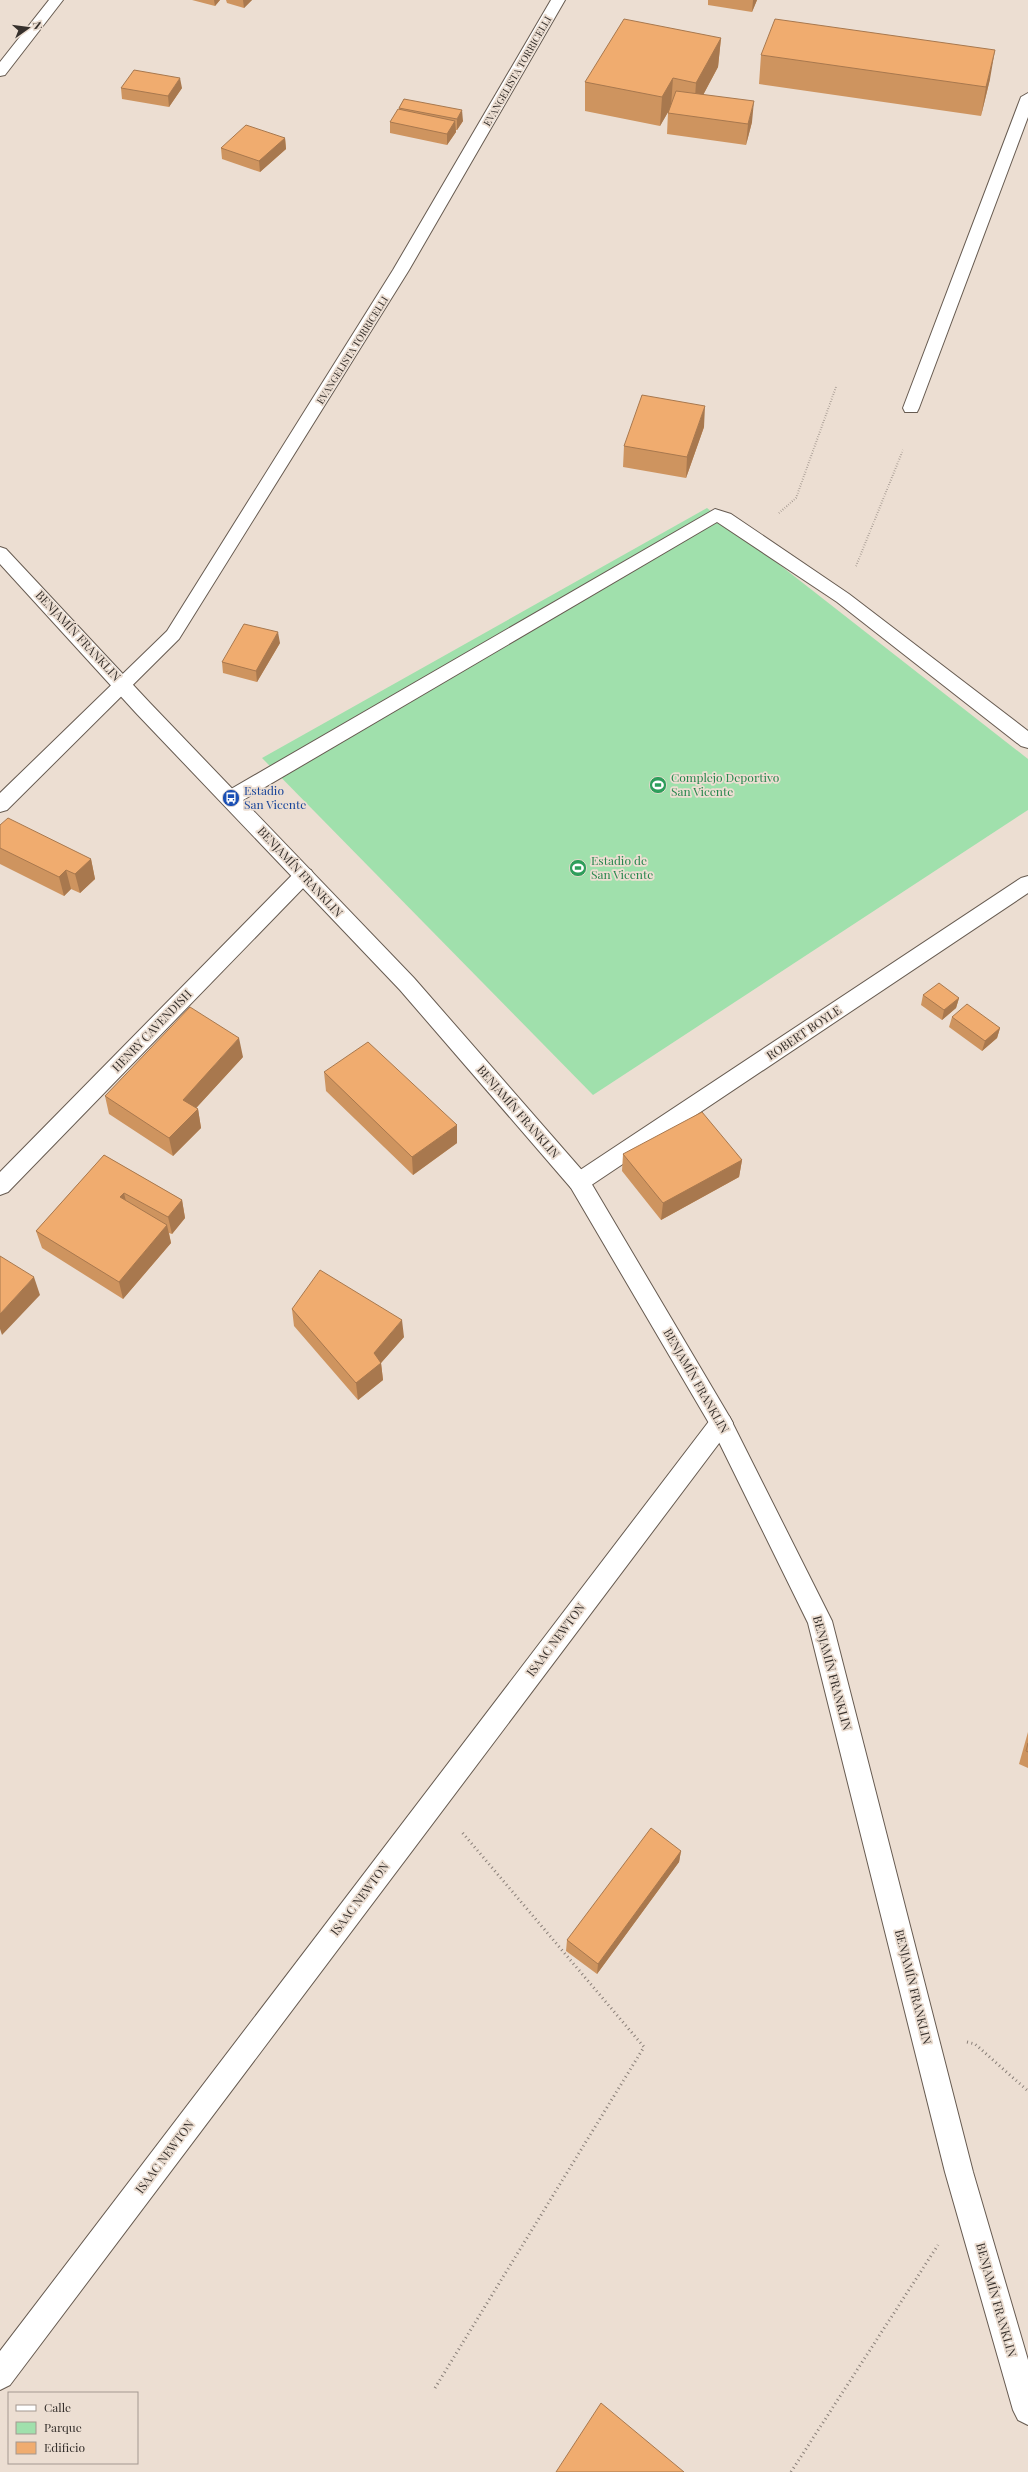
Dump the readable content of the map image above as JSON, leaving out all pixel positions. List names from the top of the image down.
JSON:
{
  "streets": {
    "street": [
      "EVANGELISTA TORRICELLI",
      "BENJAMÍN FRANKLIN",
      "HENRY CAVENDISH",
      "ROBERT BOYLE",
      "ISAAC NEWTON"
    ]
  },
  "crossings": [
    ["EVANGELISTA TORRICELLI", "BENJAMÍN FRANKLIN"],
    ["BENJAMÍN FRANKLIN", "HENRY CAVENDISH"],
    ["BENJAMÍN FRANKLIN", "ROBERT BOYLE"],
    ["BENJAMÍN FRANKLIN", "ISAAC NEWTON"]
  ],
  "places": {
    "sports": ["Complejo Deportivo San Vicente", "Estadio de San Vicente"],
    "bus stop": ["Estadio San Vicente"]
  },
  "legend": ["Calle", "Parque", "Edificio"],
  "north": "right"
}
